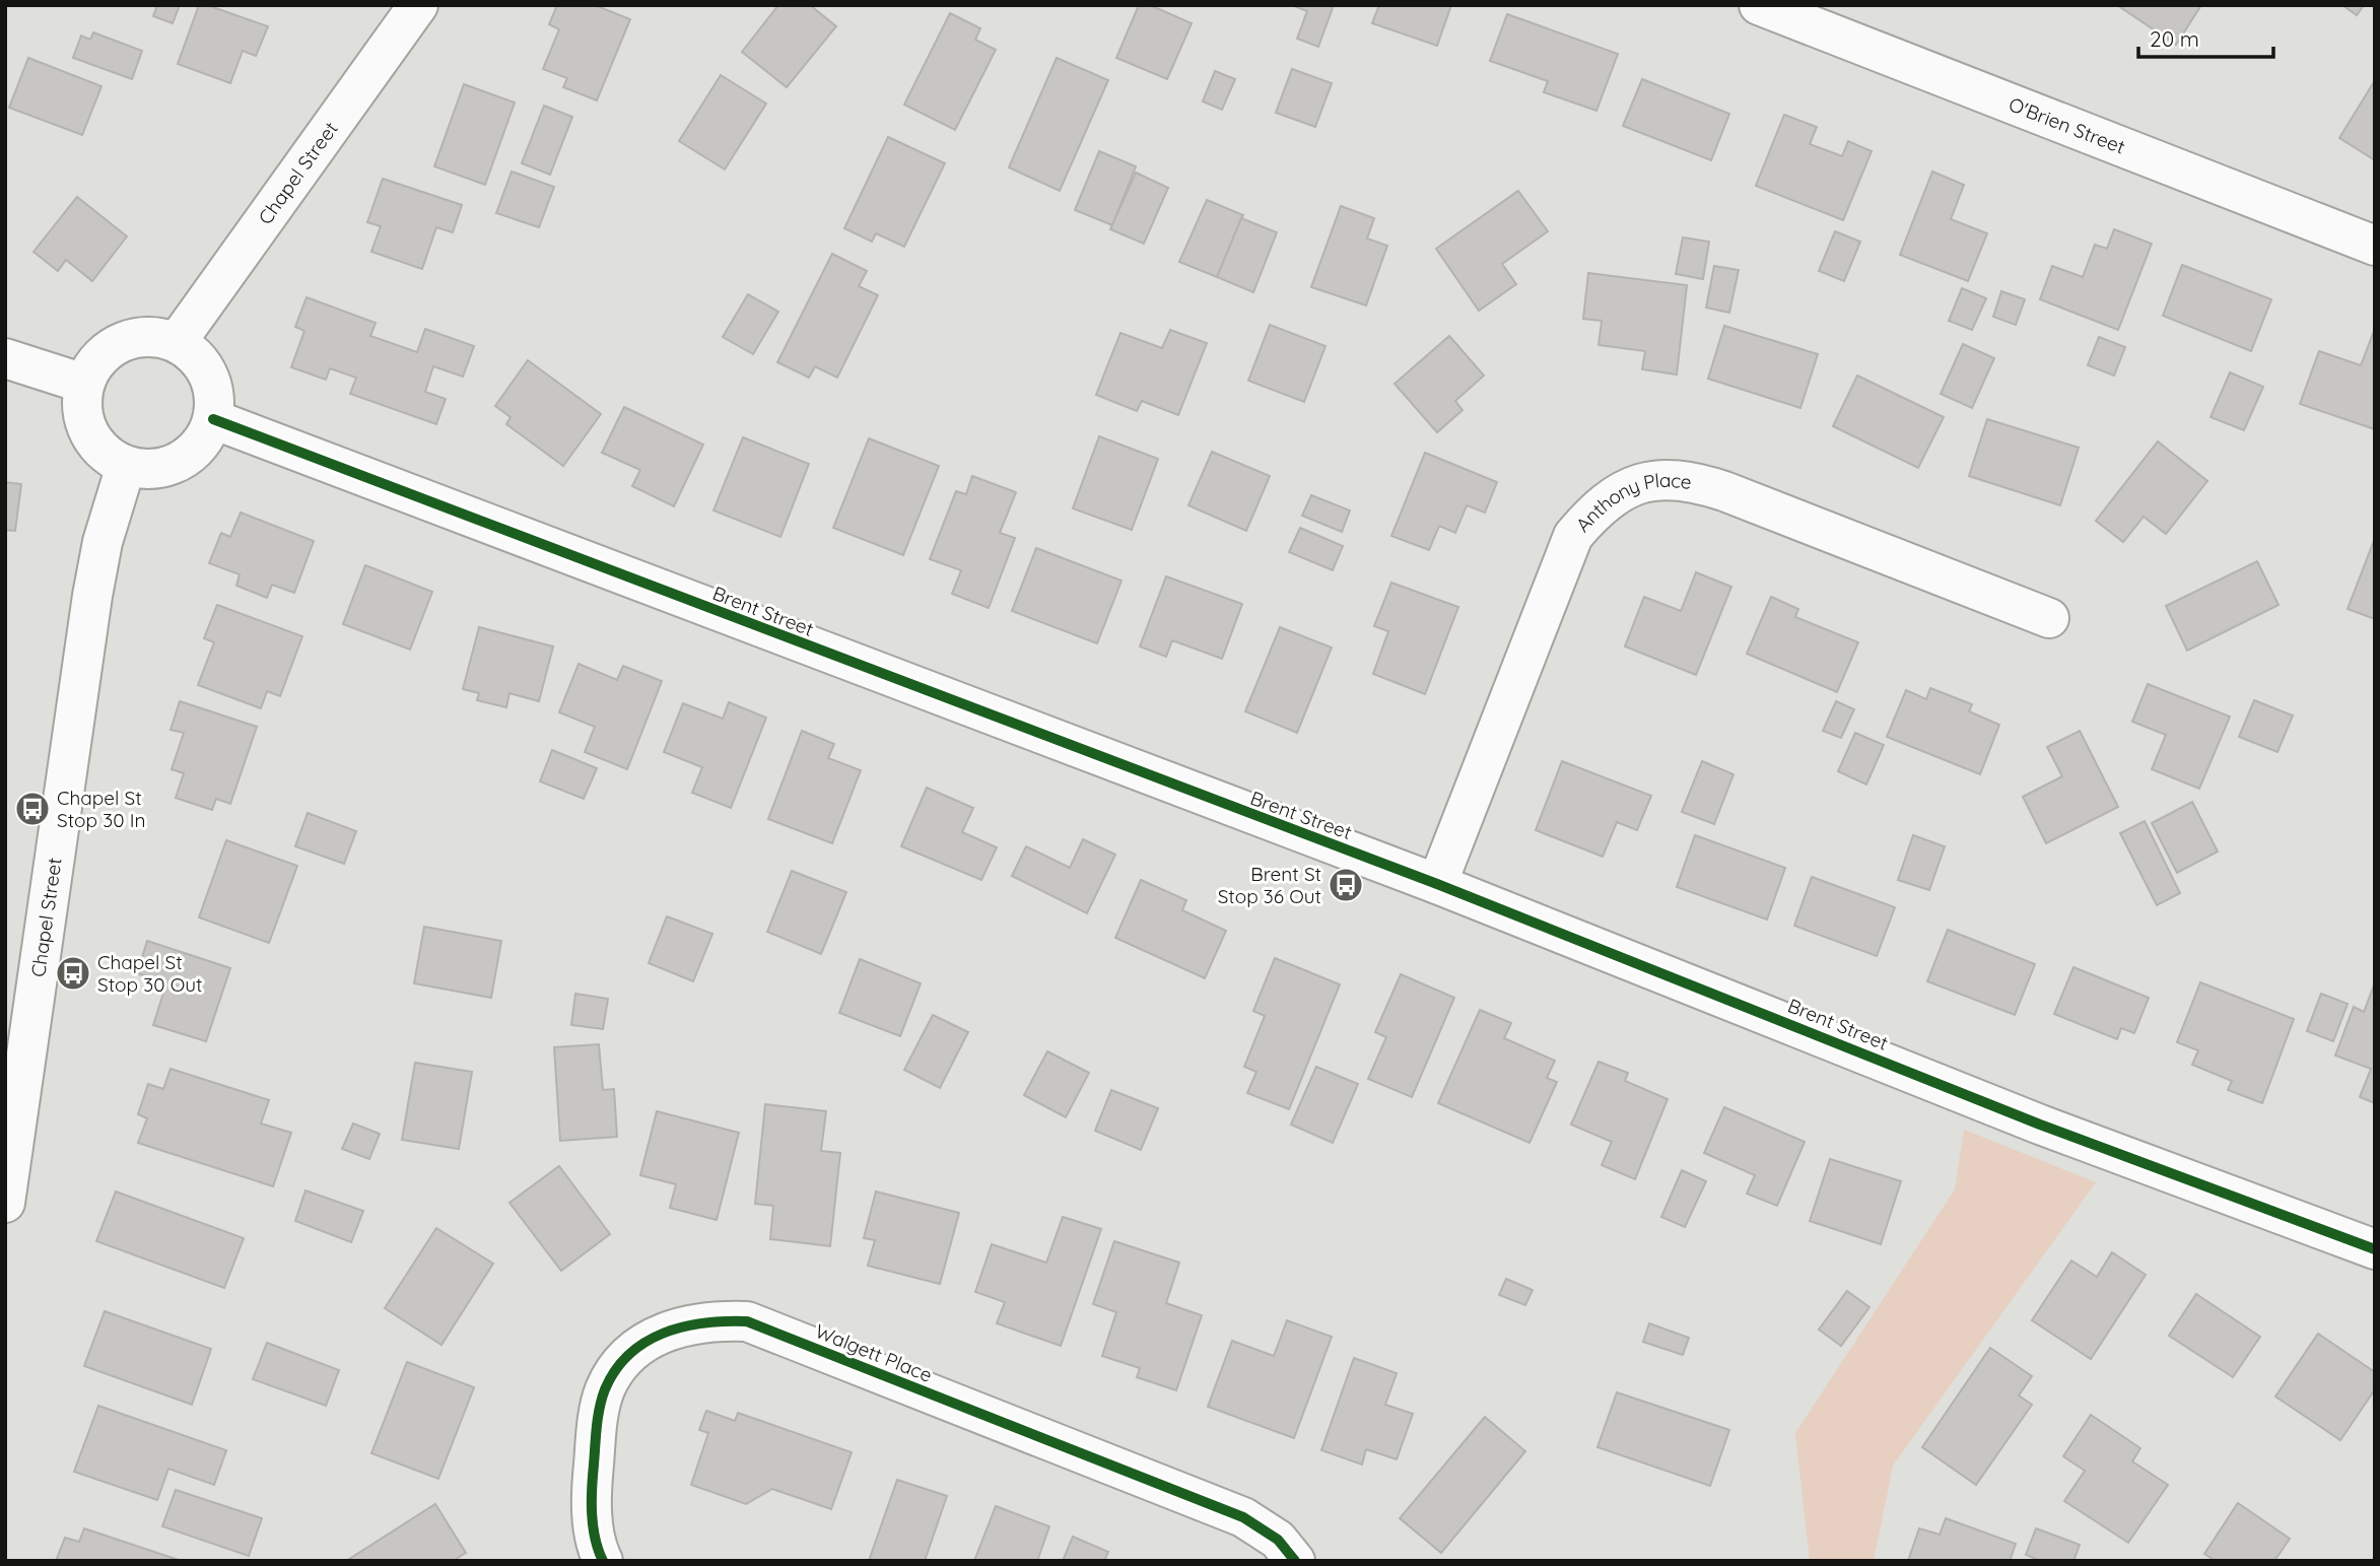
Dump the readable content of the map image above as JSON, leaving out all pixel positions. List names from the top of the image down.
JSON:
{
  "streets": {
    "street": [
      "O'Brien Street",
      "Chapel Street",
      "Anthony Place",
      "Brent Street",
      "Walgett Place"
    ]
  },
  "crossings": [
    ["Chapel Street", "Brent Street"],
    ["Anthony Place", "Brent Street"]
  ],
  "places": {
    "bus stop": ["Chapel St Stop 30 In", "Brent St Stop 36 Out", "Chapel St Stop 30 Out"]
  },
  "scale_bar": "20 m"
}
